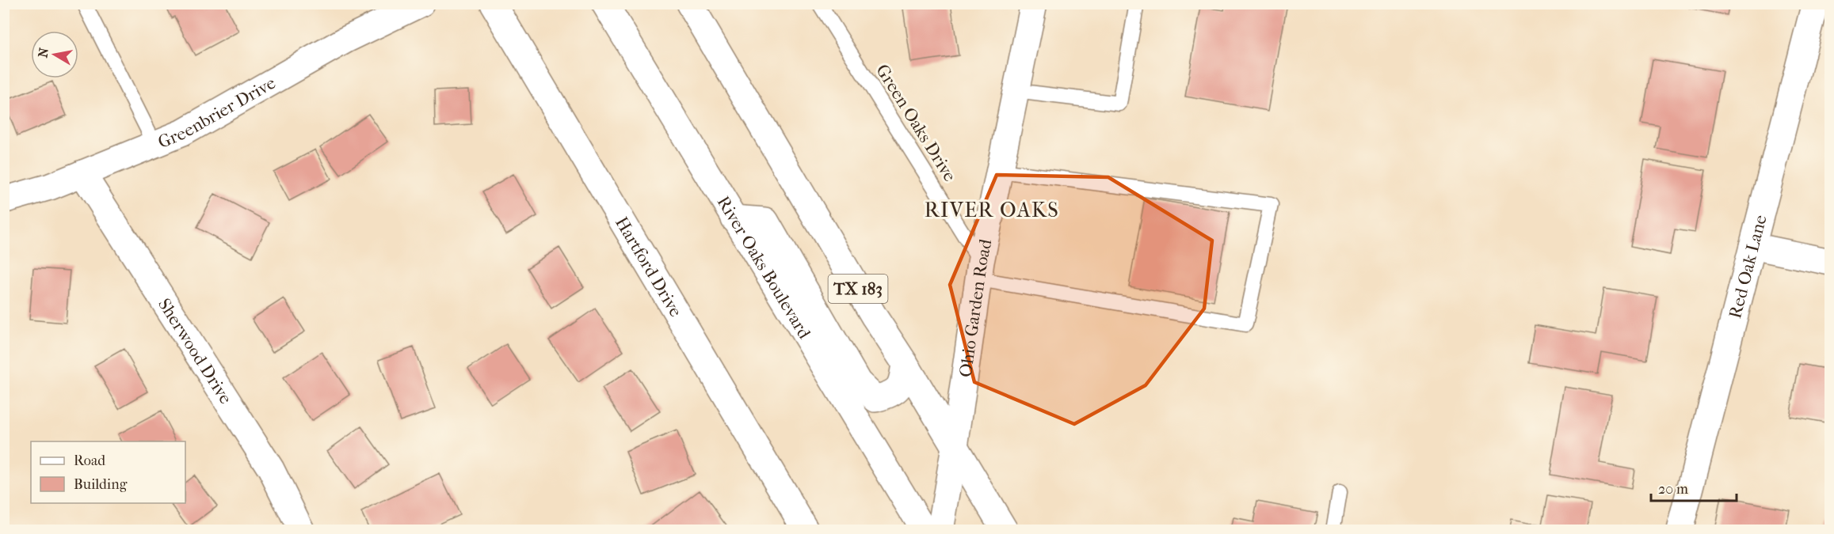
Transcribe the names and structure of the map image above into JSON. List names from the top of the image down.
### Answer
{
  "streets": {
    "street": [
      "Greenbrier Drive",
      "Hartford Drive",
      "River Oaks Boulevard",
      "Red Oak Lane",
      "TX 183",
      "Ohio Garden Road",
      "Sherwood Drive"
    ],
    "lane": ["Green Oaks Drive"]
  },
  "crossings": [
    ["Greenbrier Drive", "Sherwood Drive"],
    ["Green Oaks Drive", "Ohio Garden Road"],
    ["TX 183", "Ohio Garden Road"]
  ],
  "districts": ["RIVER OAKS"],
  "legend": ["Road", "Building"],
  "scale_bar": "20 m",
  "north": "left"
}
